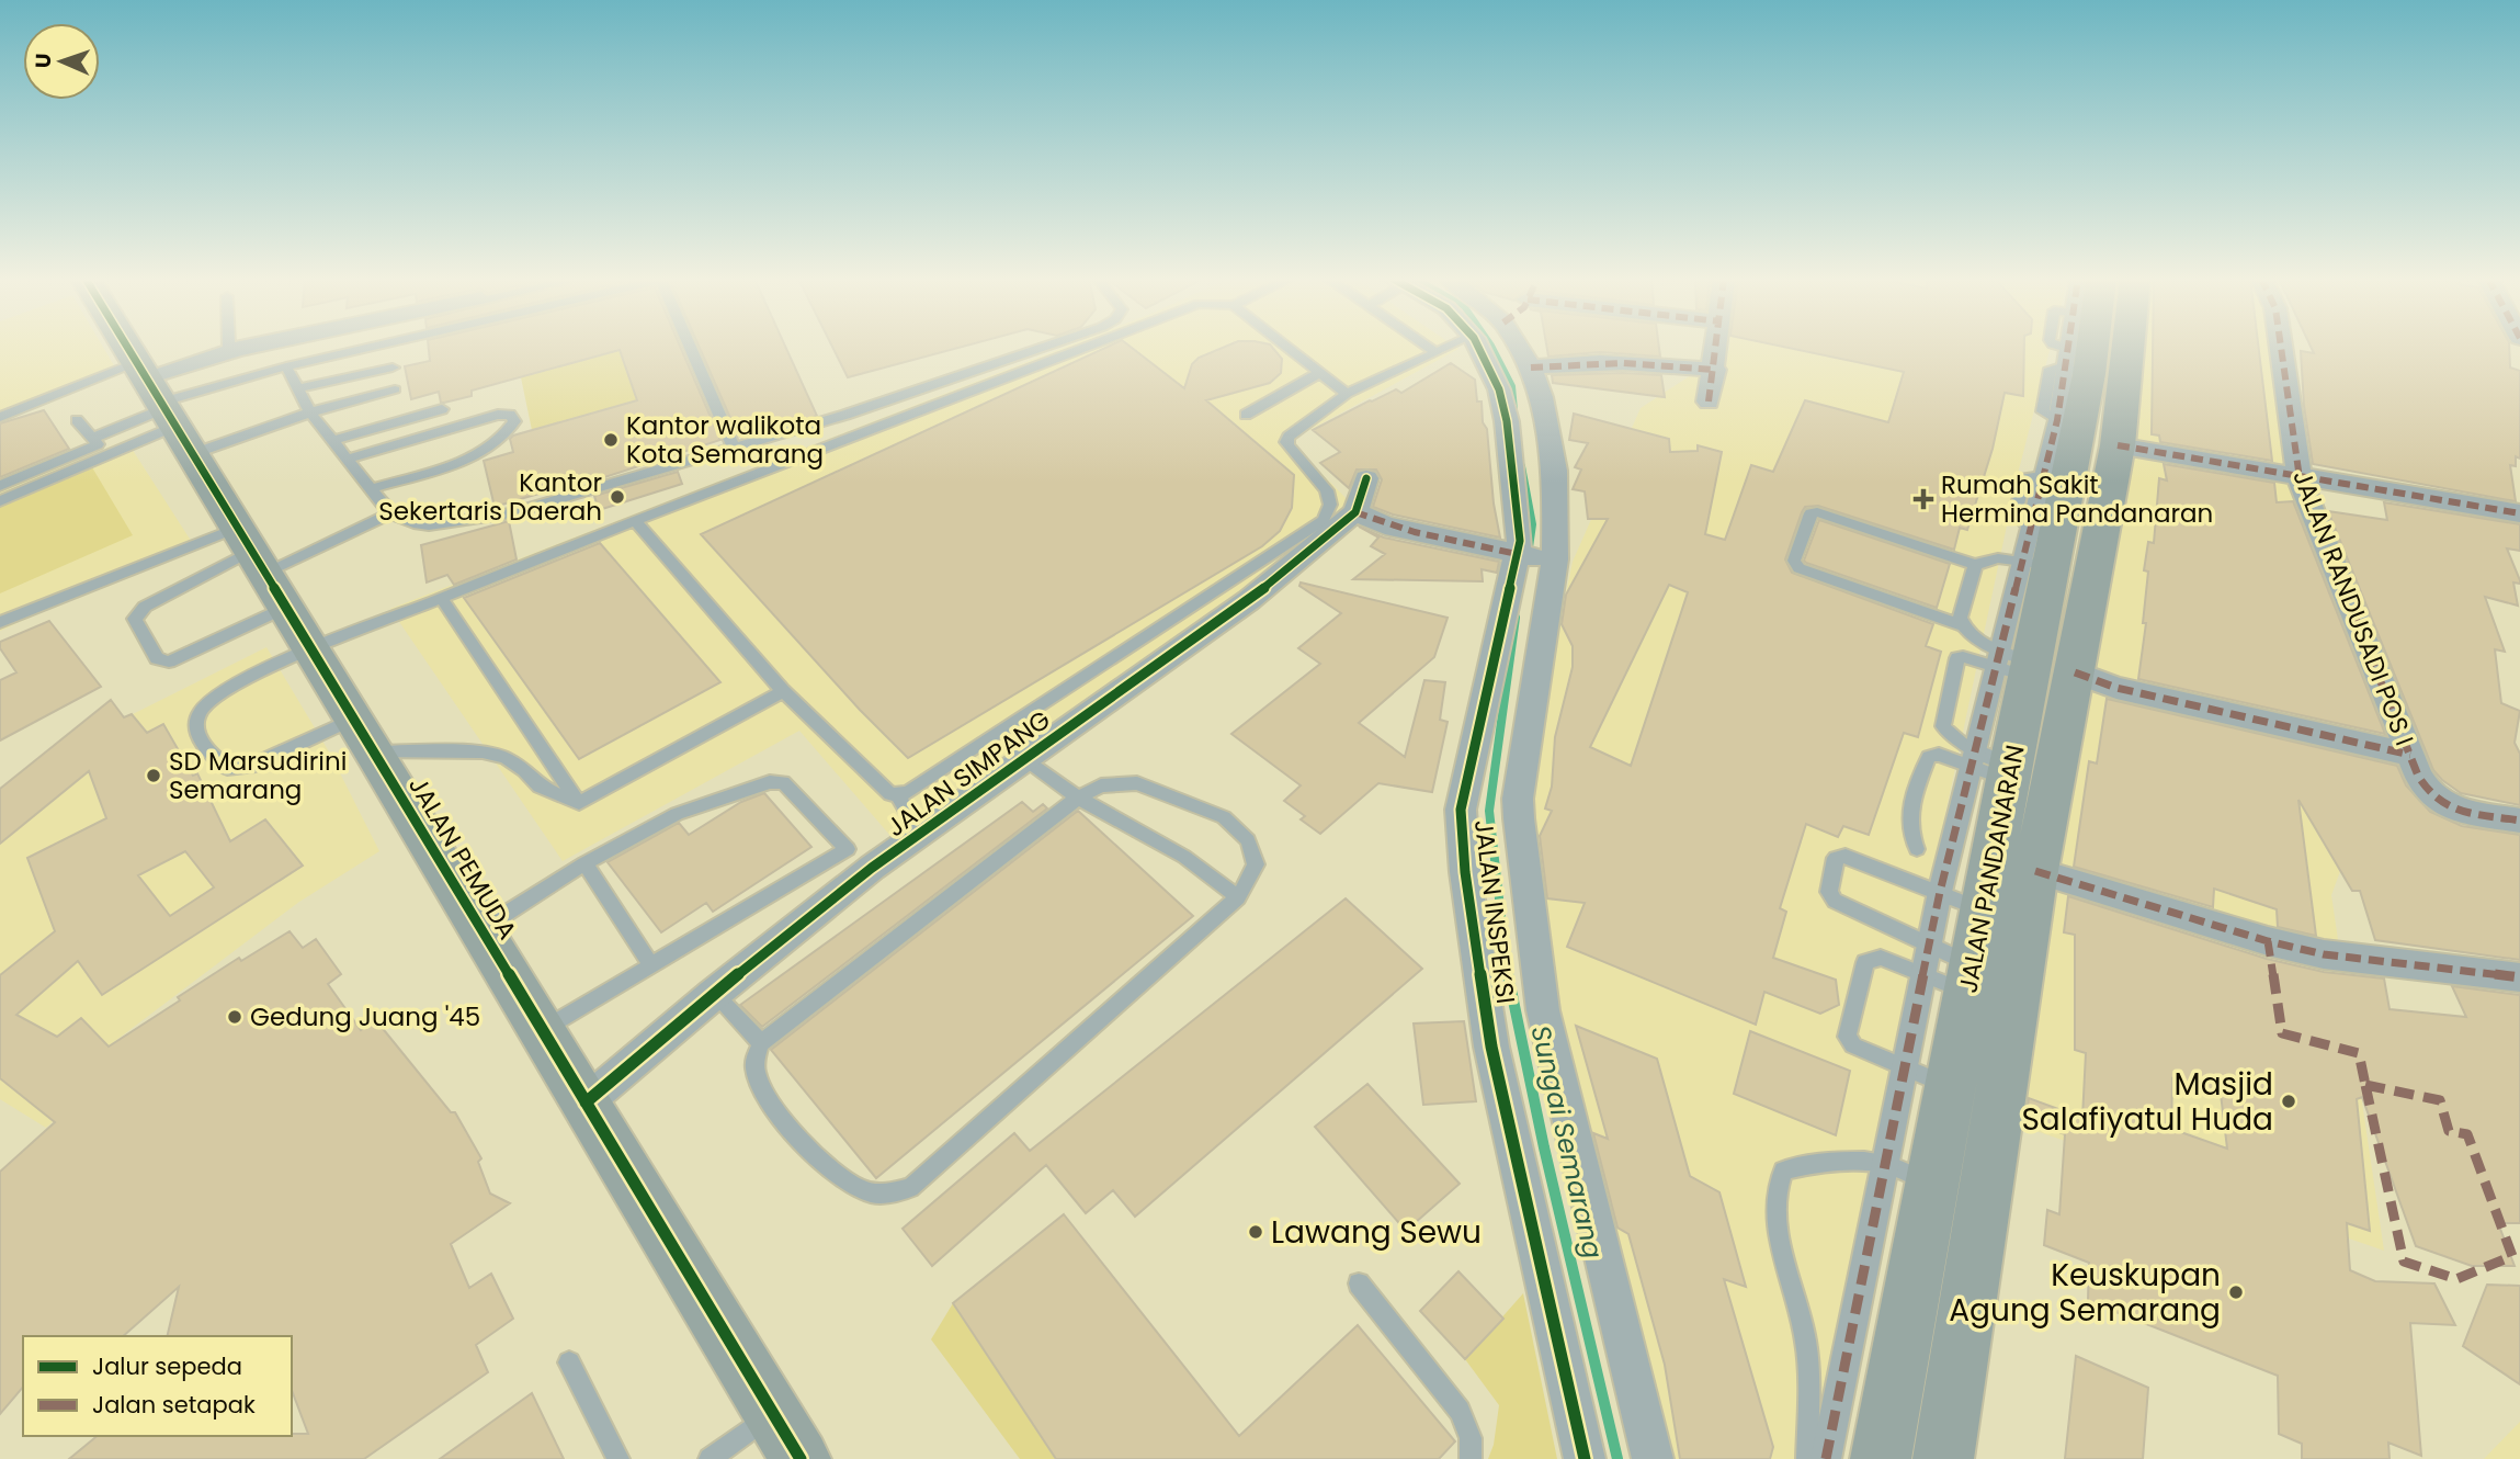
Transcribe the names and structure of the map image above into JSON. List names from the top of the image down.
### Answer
{
  "streets": {
    "main road": ["JALAN PEMUDA", "JALAN PANDANARAN"],
    "street": ["JALAN RANDUSADI POS I", "JALAN SIMPANG", "JALAN INSPEKSI"]
  },
  "crossings": [
    ["JALAN SIMPANG", "JALAN PEMUDA"]
  ],
  "water": ["Sungai Semarang"],
  "places": {
    "other": [
      "Kantor walikota Kota Semarang",
      "Kantor Sekertaris Daerah",
      "SD Marsudirini Semarang",
      "Gedung Juang '45",
      "Masjid Salafiyatul Huda",
      "Lawang Sewu",
      "Keuskupan Agung Semarang"
    ],
    "health": ["Rumah Sakit Hermina Pandanaran"]
  },
  "legend": ["Jalur sepeda", "Jalan setapak"],
  "north": "left"
}
